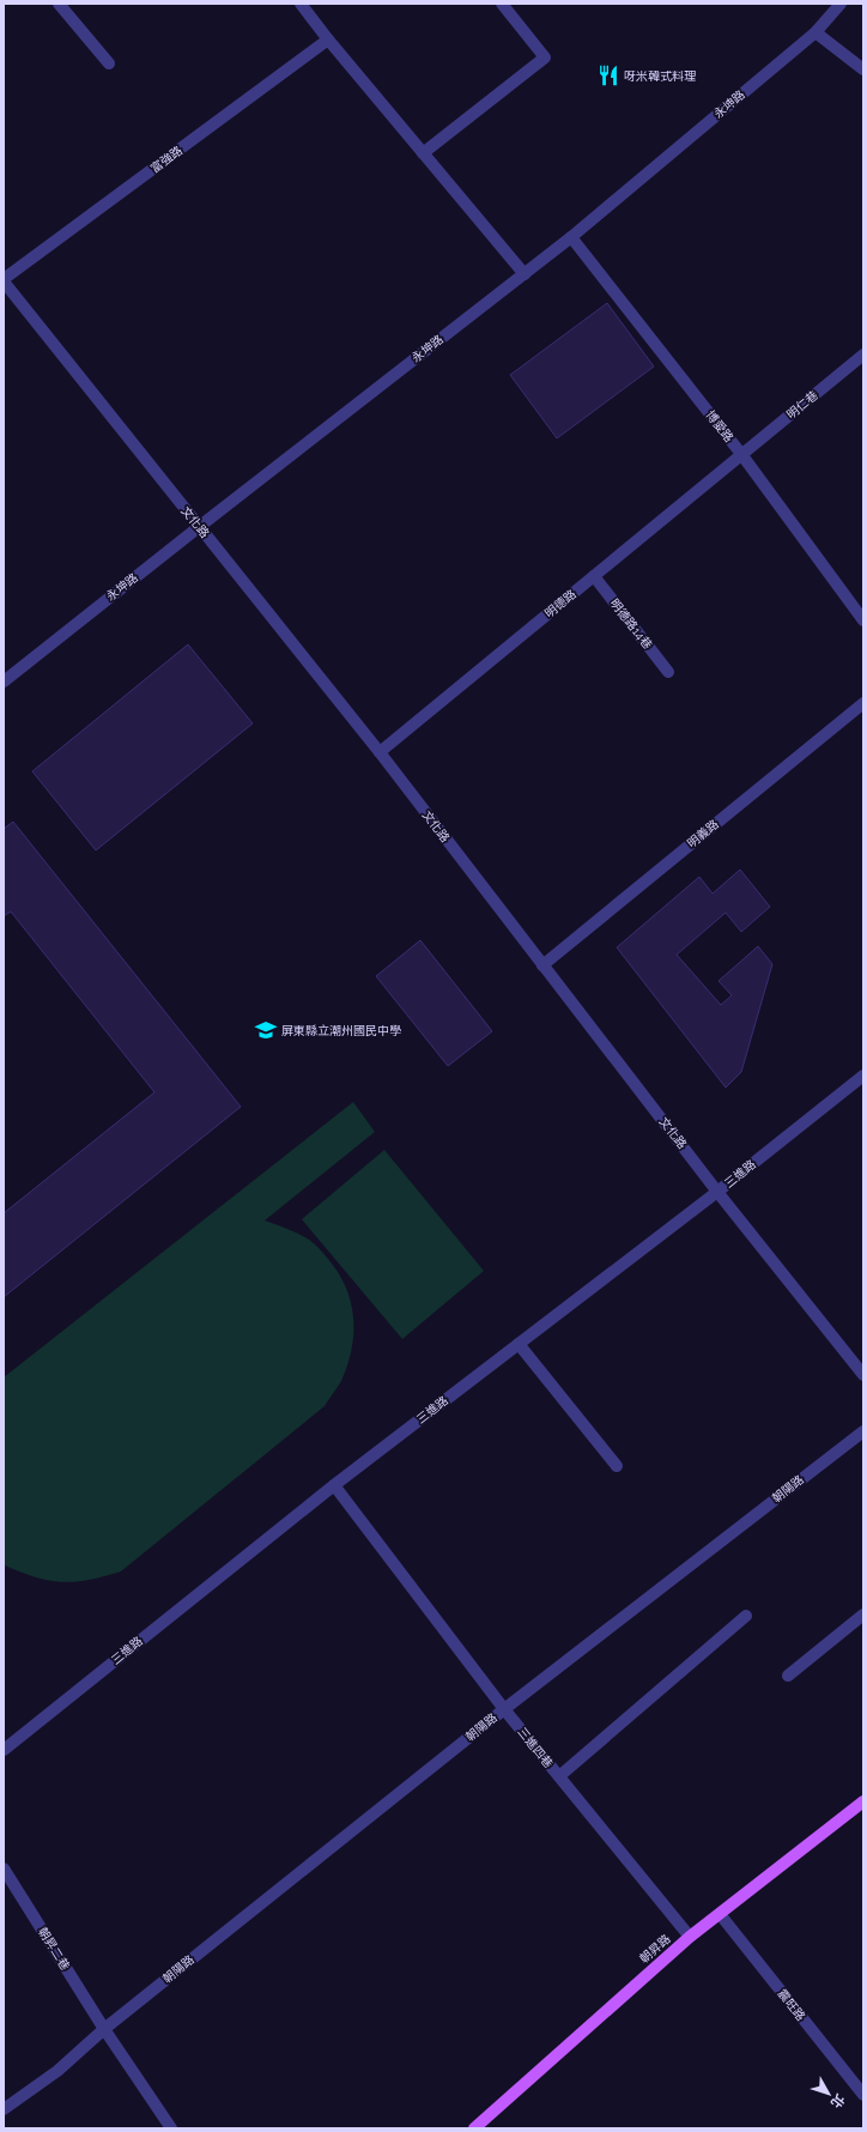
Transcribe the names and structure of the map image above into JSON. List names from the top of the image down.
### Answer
{
  "streets": {
    "main road": ["朝昇路"],
    "street": [
      "永坤路",
      "富強路",
      "明仁巷",
      "博愛路",
      "文化路",
      "明德路",
      "明德路14巷",
      "明義路",
      "三進路",
      "朝陽路",
      "三進四巷",
      "朝昇二巷",
      "震旺路"
    ]
  },
  "crossings": [
    ["永坤路", "博愛路"],
    ["永坤路", "文化路"],
    ["富強路", "文化路"],
    ["明仁巷", "博愛路"],
    ["明仁巷", "明德路"],
    ["博愛路", "明德路"],
    ["文化路", "明德路"],
    ["文化路", "明義路"],
    ["文化路", "三進路"],
    ["明德路", "明德路14巷"],
    ["三進路", "三進四巷"],
    ["朝陽路", "三進四巷"],
    ["朝陽路", "朝昇二巷"],
    ["三進四巷", "朝昇路"],
    ["朝昇路", "震旺路"]
  ],
  "places": {
    "restaurant": ["呀米韓式料理"],
    "school or university": ["屏東縣立潮州國民中學"]
  },
  "north": "bottom right"
}
